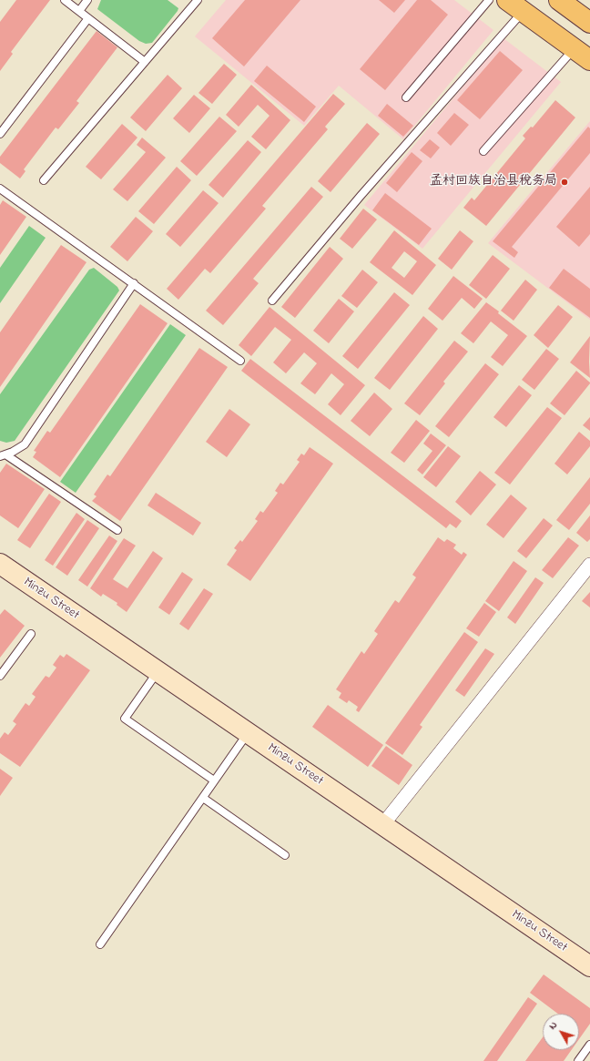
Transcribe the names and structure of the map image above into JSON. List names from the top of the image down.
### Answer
{
  "streets": {
    "main road": ["Minzu Street"]
  },
  "places": ["孟村回族自治县税务局"],
  "north": "top left"
}
